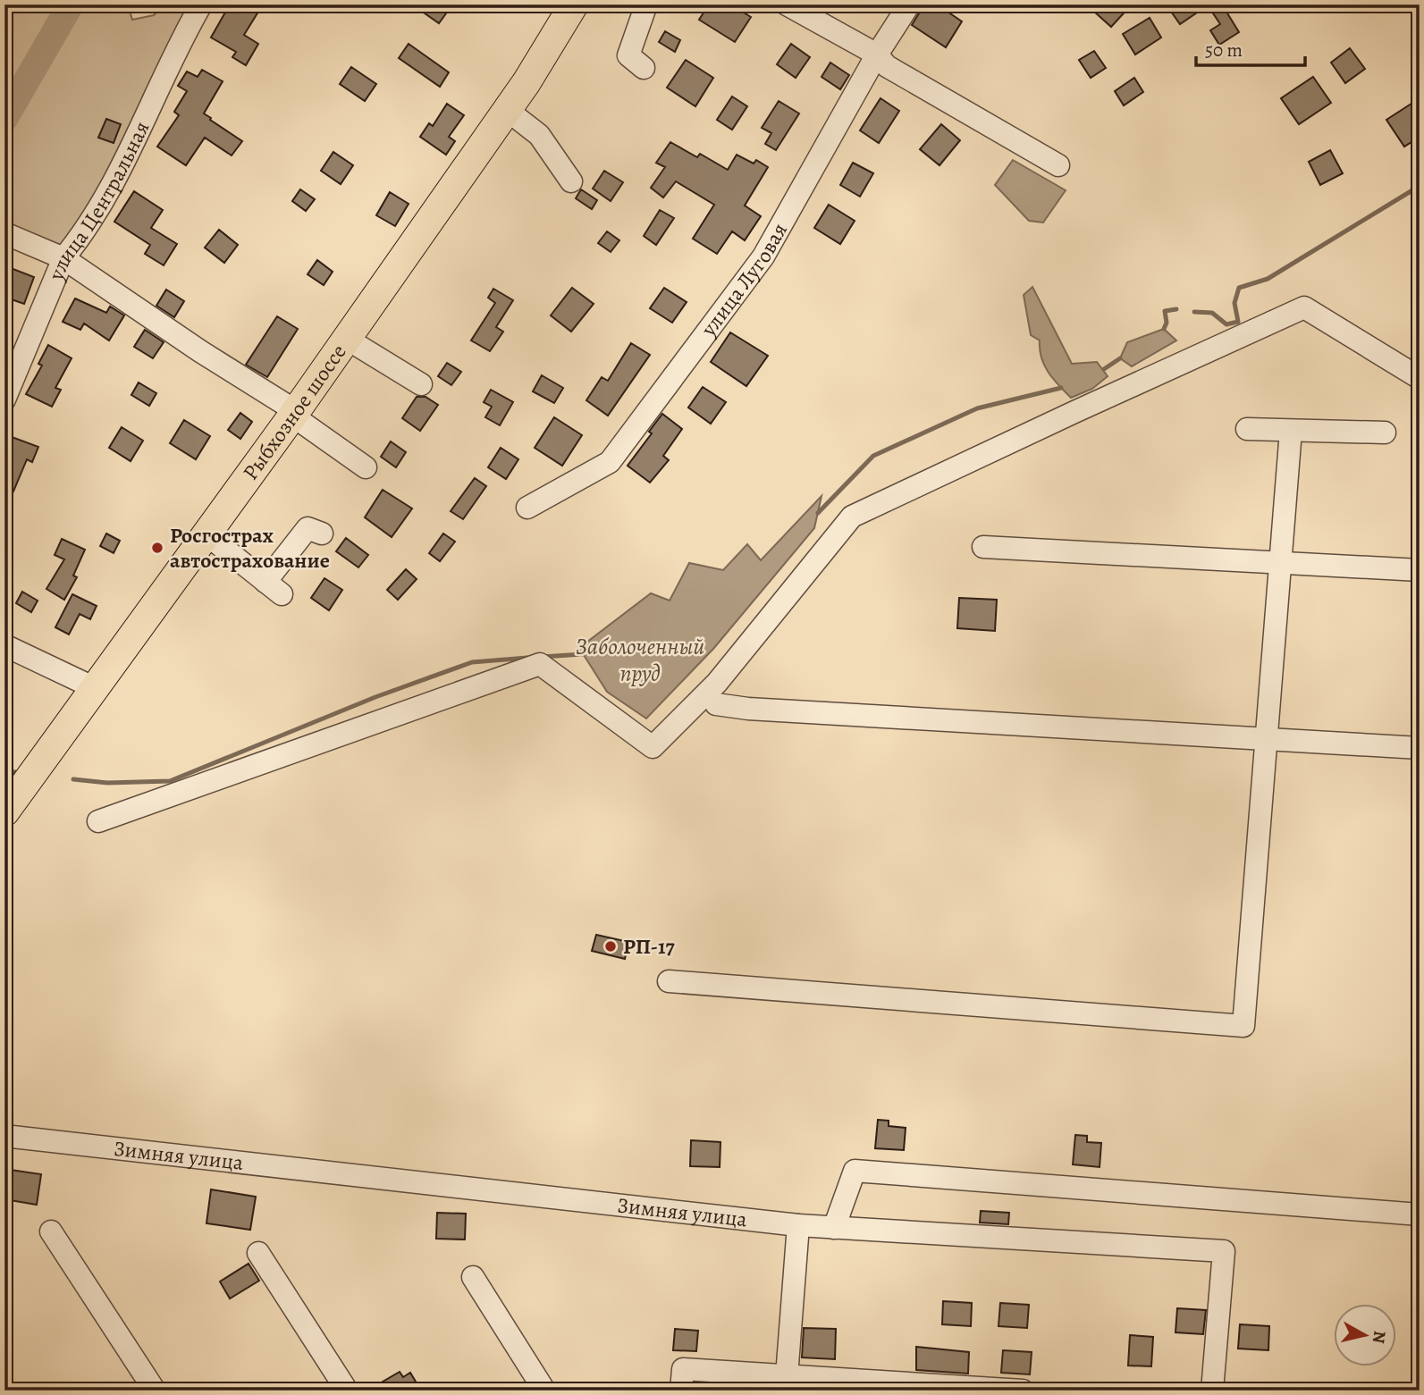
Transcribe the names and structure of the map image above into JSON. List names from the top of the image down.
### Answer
{
  "streets": {
    "main road": ["Рыбхозное шоссе"],
    "street": ["улица Центральная", "улица Луговая", "Зимняя улица"]
  },
  "water": ["Заболоченный пруд"],
  "places": ["Росгострах автострахование", "РП-17"],
  "scale_bar": "50 m",
  "north": "right"
}
